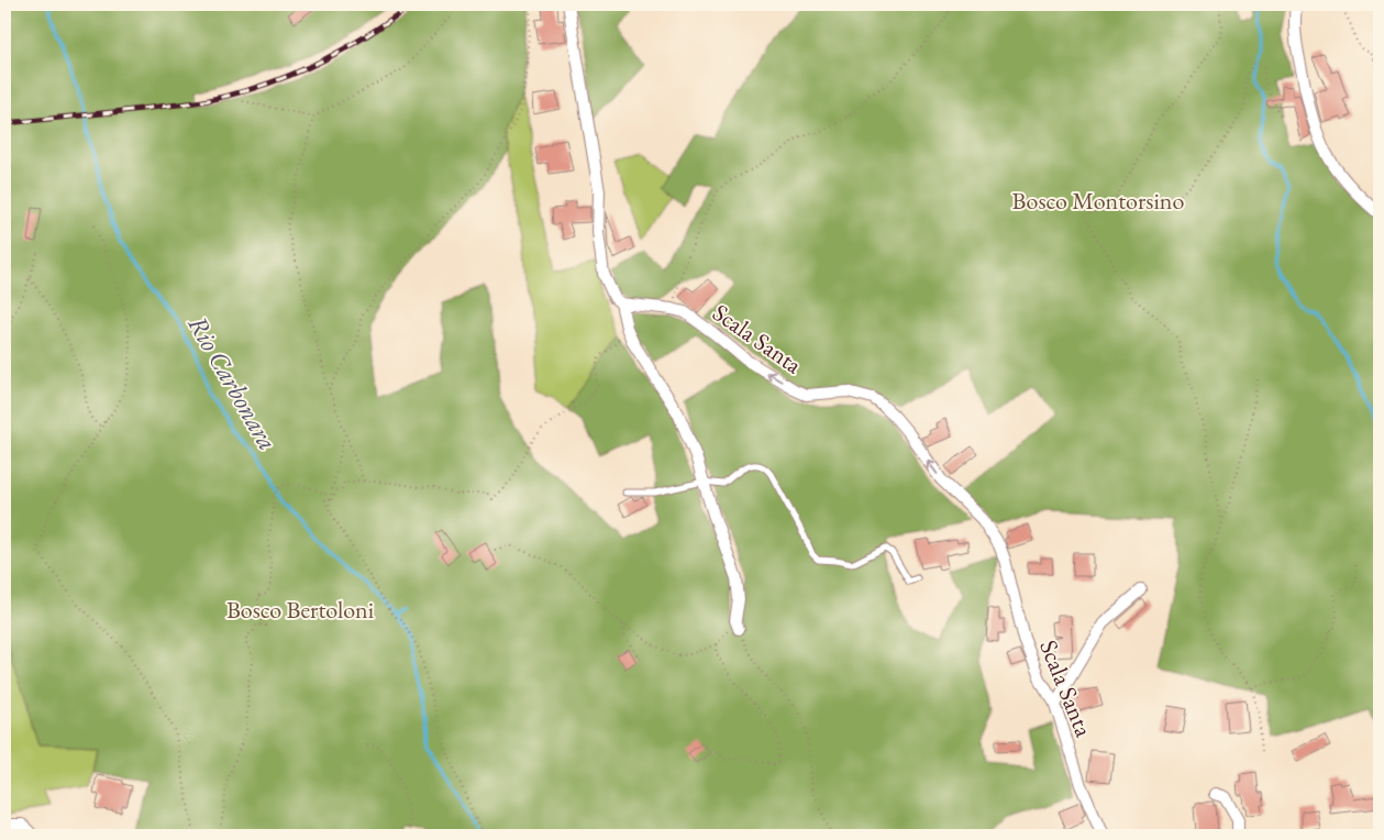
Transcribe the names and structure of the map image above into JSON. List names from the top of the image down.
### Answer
{
  "streets": {
    "street": ["Scala Santa"]
  },
  "one_way": ["Scala Santa"],
  "water": ["Rio Carbonara"],
  "parks": ["Bosco Montorsino", "Bosco Bertoloni"]
}
